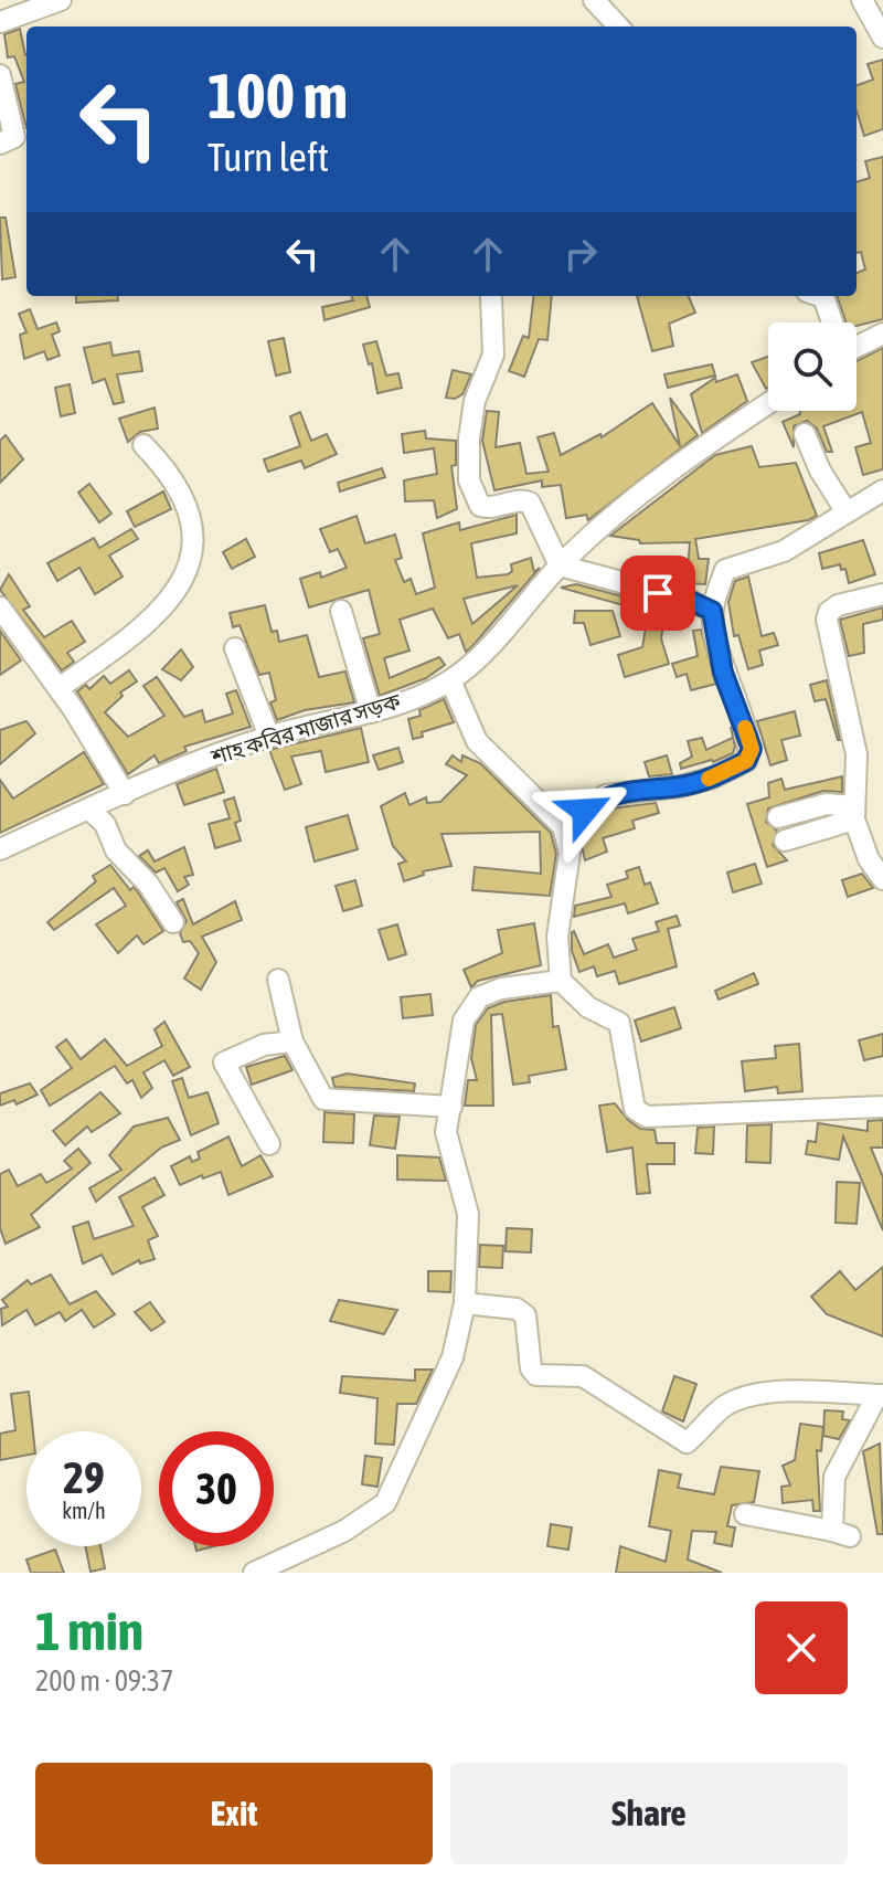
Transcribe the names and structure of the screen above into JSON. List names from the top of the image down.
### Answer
{
  "streets": {
    "street": ["শাহ কবির মাজার সড়ক"]
  },
  "page": {
    "turn": ["100 m", "Turn left"],
    "speed": "29 km/h",
    "limit": "30",
    "heading": ["1 min", "200 m · 09:37"],
    "buttons": ["Exit", "Share"]
  }
}
